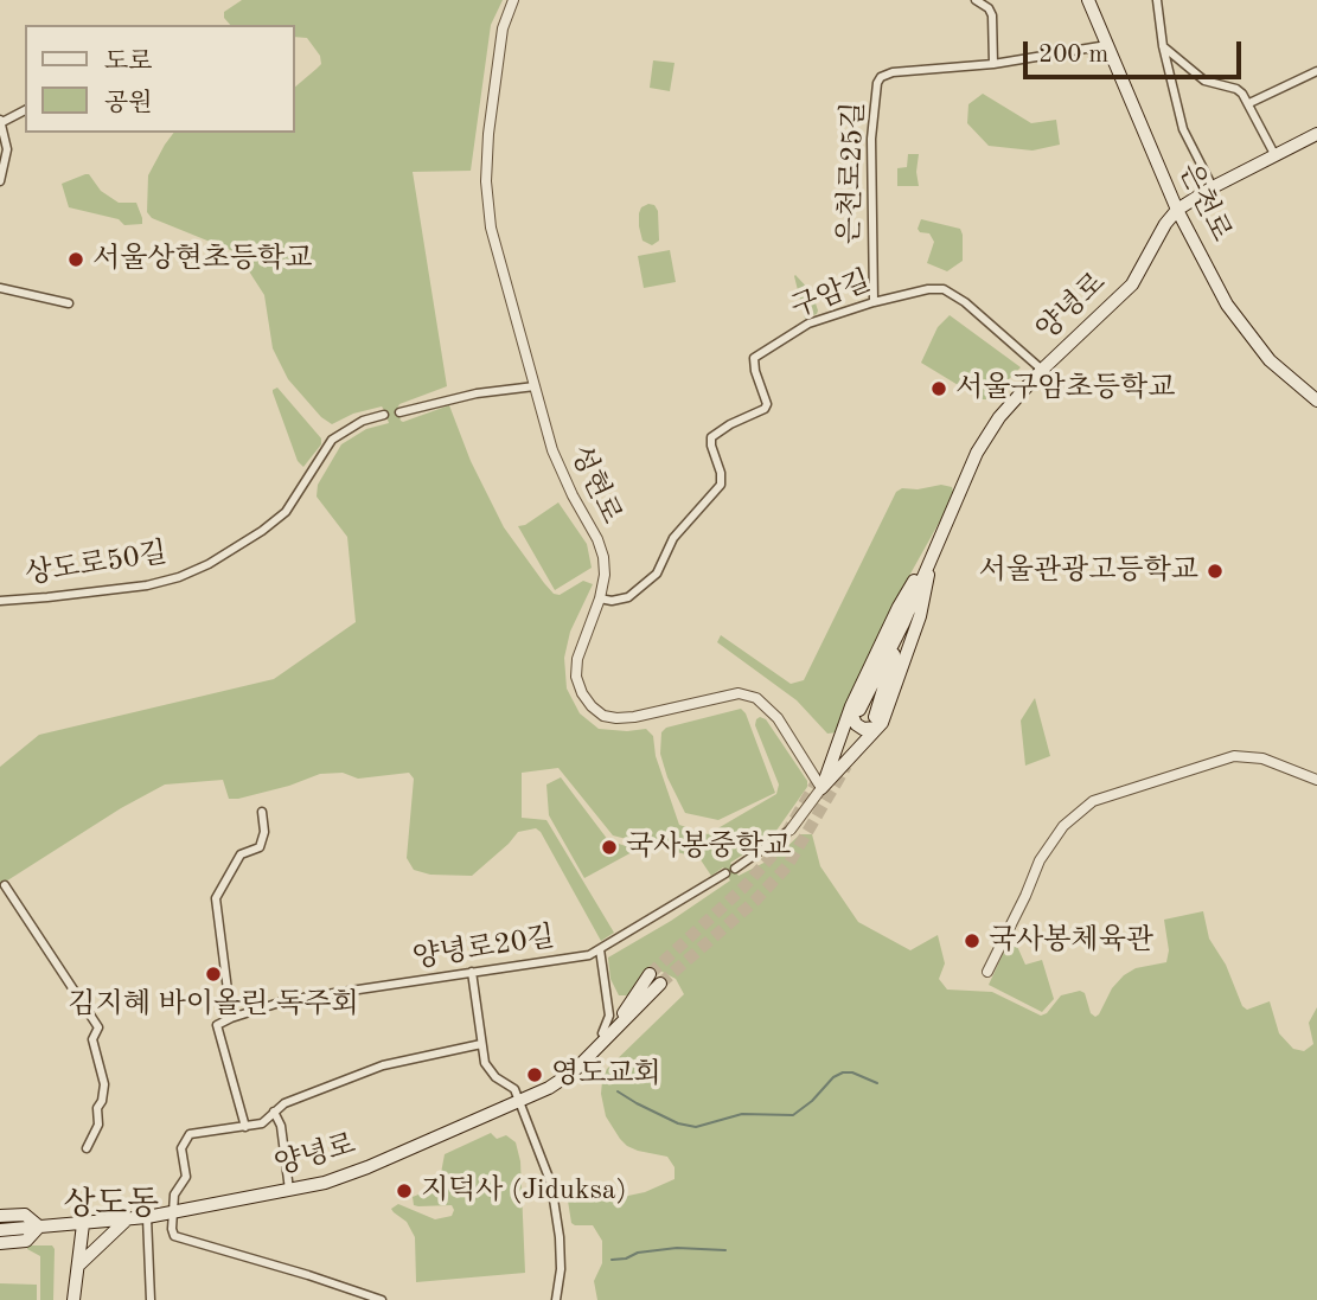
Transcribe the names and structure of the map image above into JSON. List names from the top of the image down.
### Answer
{
  "streets": {
    "main road": ["은천로", "양녕로"],
    "street": [
      "은천로25길",
      "구암길",
      "성현로",
      "상도로50길",
      "양녕로20길"
    ]
  },
  "crossings": [
    ["은천로25길", "은천로"],
    ["은천로25길", "구암길"],
    ["은천로", "양녕로"],
    ["구암길", "양녕로"],
    ["구암길", "성현로"]
  ],
  "districts": ["상도동"],
  "places": [
    "서울상현초등학교",
    "서울구암초등학교",
    "서울관광고등학교",
    "국사봉중학교",
    "국사봉체육관",
    "김지혜 바이올린 독주회",
    "영도교회",
    "지덕사 (Jiduksa)"
  ],
  "legend": ["도로", "공원"],
  "scale_bar": "200 m"
}
